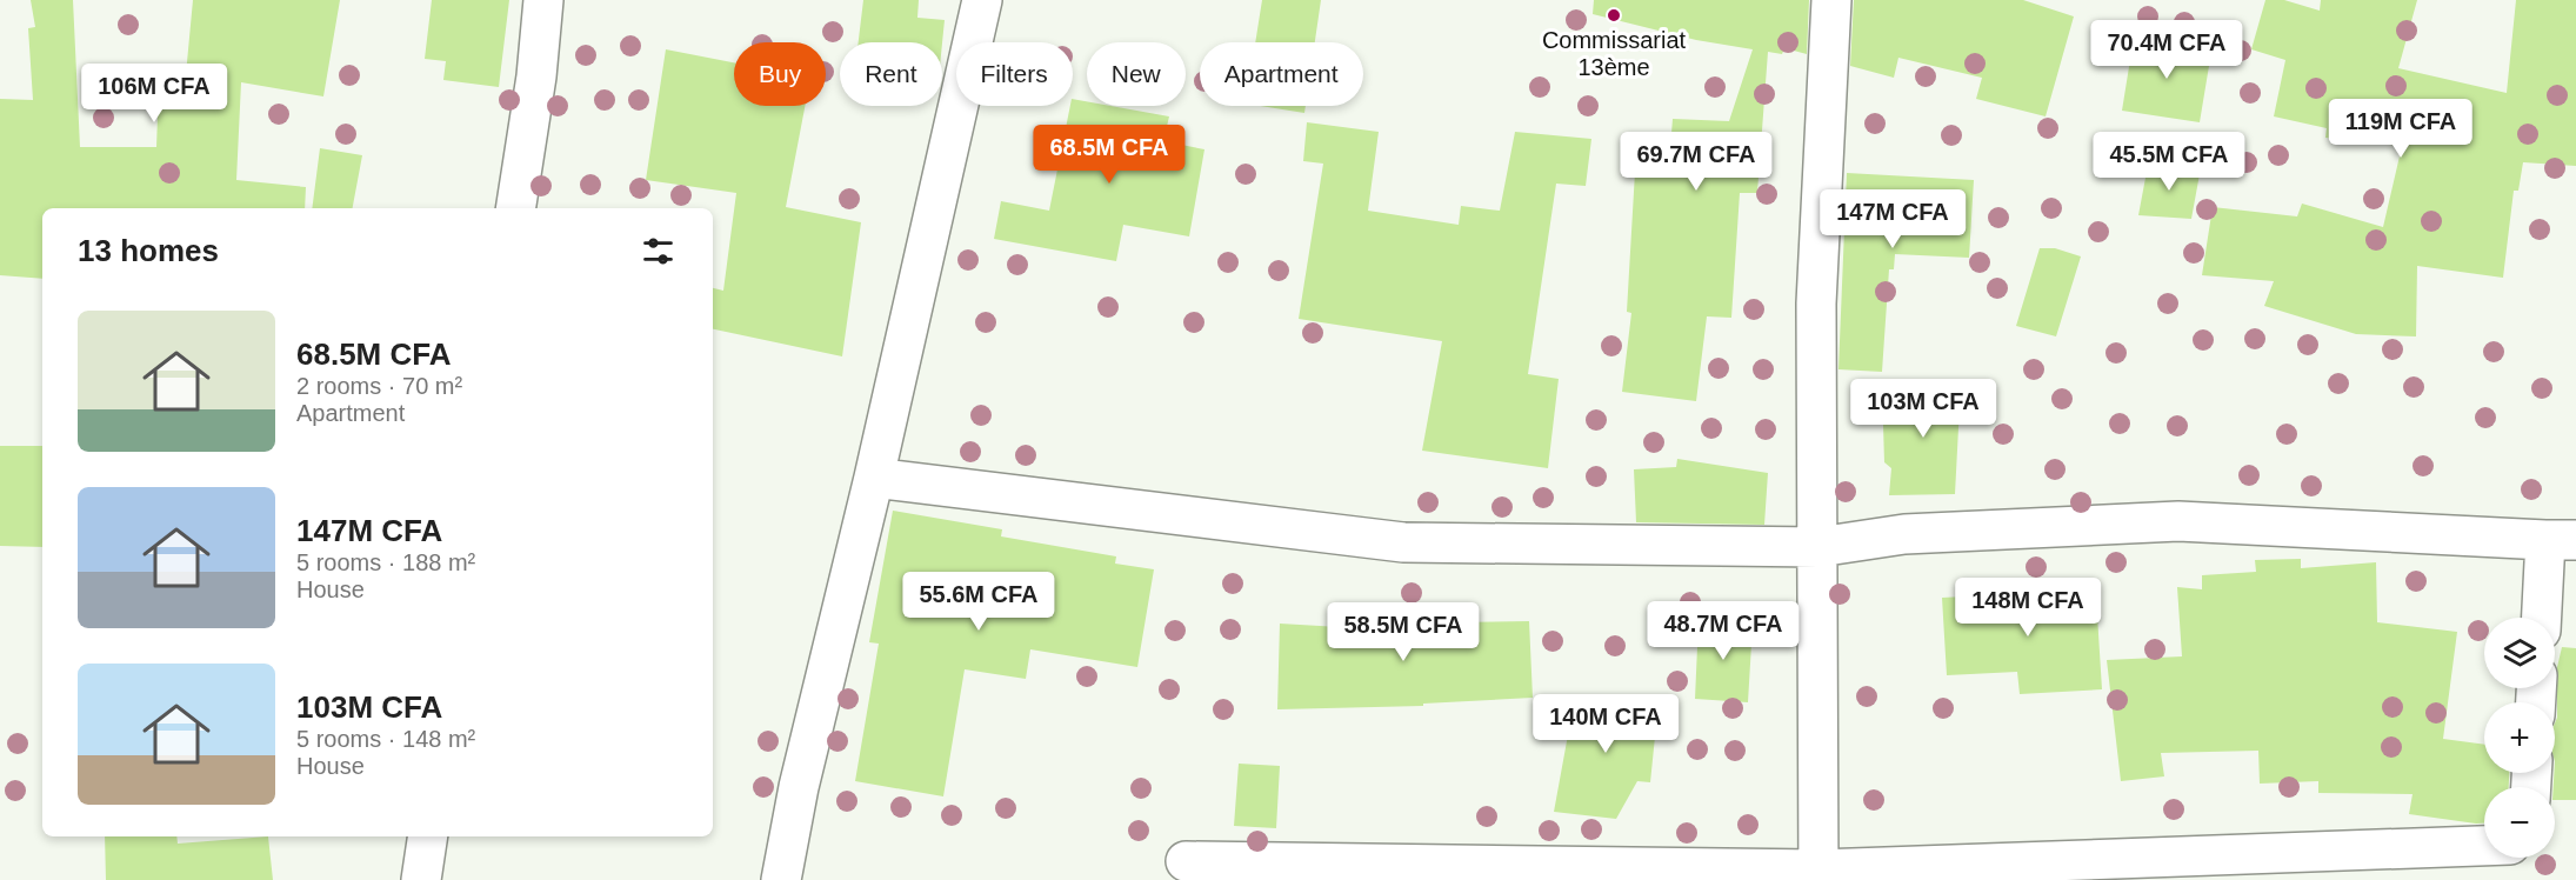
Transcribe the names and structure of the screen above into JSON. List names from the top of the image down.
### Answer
{
  "places": ["Commissariat 13ème"],
  "page": {
    "price": [
      "70.4M CFA",
      "106M CFA",
      "119M CFA",
      "68.5M CFA",
      "69.7M CFA",
      "45.5M CFA",
      "147M CFA",
      "103M CFA",
      "55.6M CFA",
      "148M CFA",
      "48.7M CFA",
      "58.5M CFA",
      "140M CFA"
    ],
    "chip": [
      "Buy",
      "Rent",
      "Filters",
      "New",
      "Apartment"
    ],
    "heading": "13 homes",
    "list": [
      {
        "name": "68.5M CFA",
        "note": "2 rooms · 70 m² · Apartment"
      },
      {
        "name": "147M CFA",
        "note": "5 rooms · 188 m² · House"
      },
      {
        "name": "103M CFA",
        "note": "5 rooms · 148 m² · House"
      }
    ],
    "map_buttons": ["+", "−"]
  }
}
